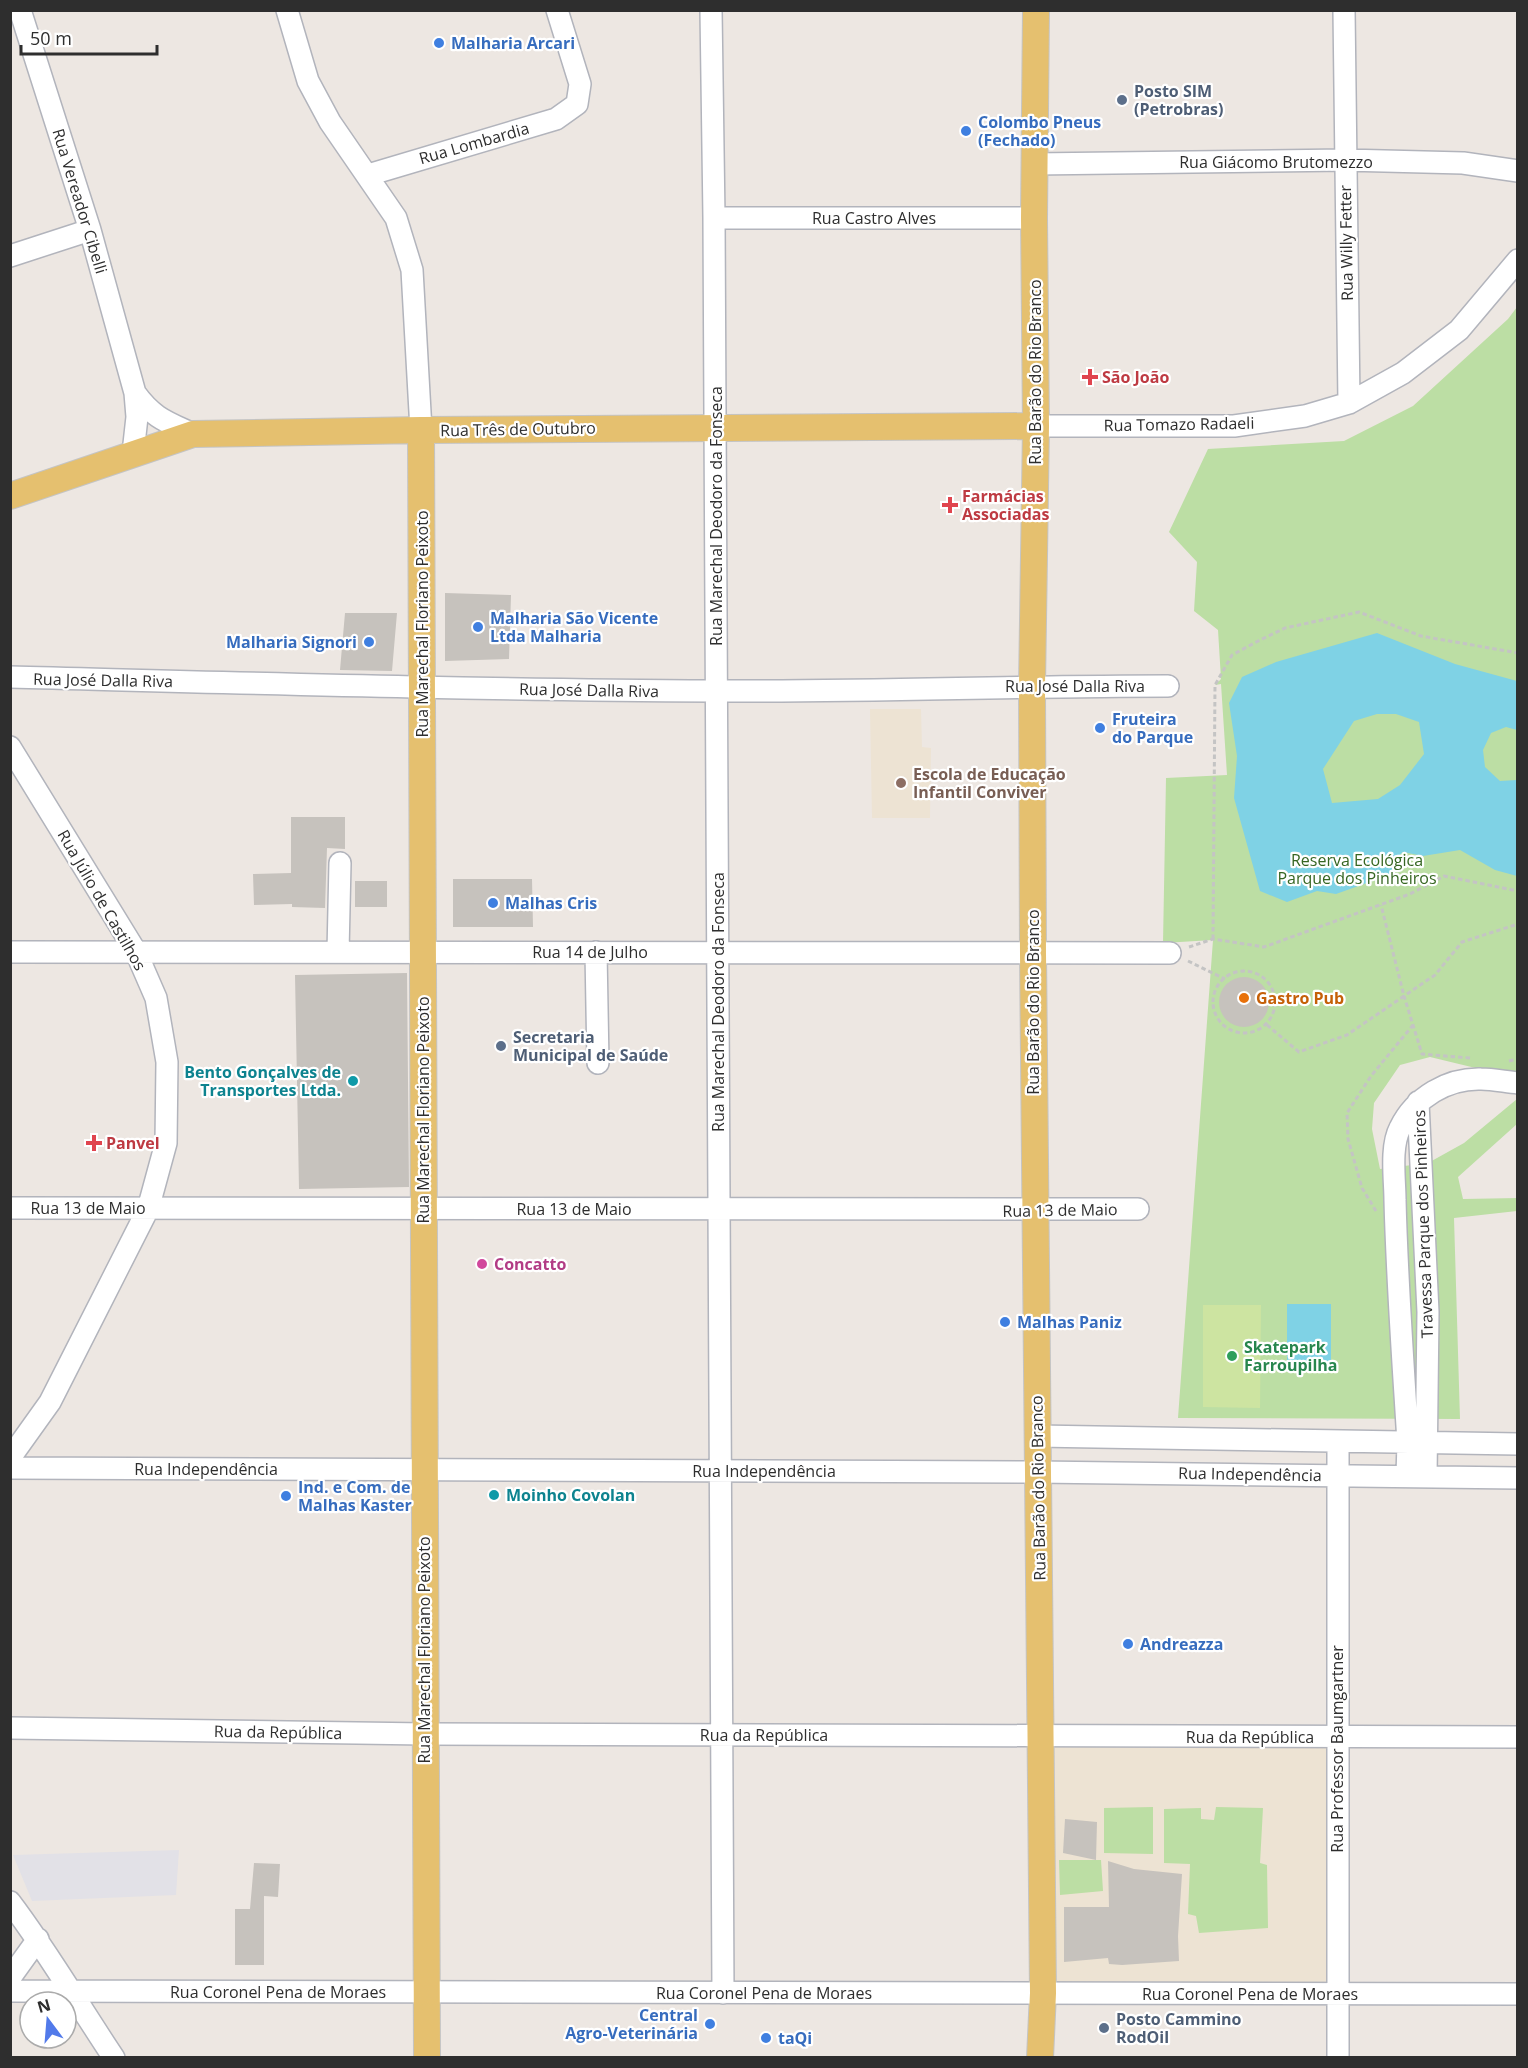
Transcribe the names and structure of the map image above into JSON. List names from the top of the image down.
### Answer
{
  "streets": {
    "main road": ["Rua Barão do Rio Branco", "Rua Três de Outubro", "Rua Marechal Floriano Peixoto"],
    "street": [
      "Rua Lombardia",
      "Rua Giácomo Brutomezzo",
      "Rua Vereador Cibelli",
      "Rua Castro Alves",
      "Rua Willy Fetter",
      "Rua Tomazo Radaeli",
      "Rua Marechal Deodoro da Fonseca",
      "Rua José Dalla Riva",
      "Rua Júlio de Castilhos",
      "Rua 14 de Julho",
      "Rua 13 de Maio",
      "Travessa Parque dos Pinheiros",
      "Rua Independência",
      "Rua da República",
      "Rua Professor Baumgartner",
      "Rua Coronel Pena de Moraes"
    ]
  },
  "crossings": [
    ["Rua Lombardia", "Rua Marechal Floriano Peixoto"],
    ["Rua Giácomo Brutomezzo", "Rua Willy Fetter"],
    ["Rua Giácomo Brutomezzo", "Rua Barão do Rio Branco"],
    ["Rua Vereador Cibelli", "Rua Três de Outubro"],
    ["Rua Castro Alves", "Rua Barão do Rio Branco"],
    ["Rua Castro Alves", "Rua Marechal Deodoro da Fonseca"],
    ["Rua Willy Fetter", "Rua Tomazo Radaeli"],
    ["Rua Barão do Rio Branco", "Rua Tomazo Radaeli"],
    ["Rua Barão do Rio Branco", "Rua Três de Outubro"],
    ["Rua Barão do Rio Branco", "Rua José Dalla Riva"],
    ["Rua Barão do Rio Branco", "Rua 14 de Julho"],
    ["Rua Barão do Rio Branco", "Rua 13 de Maio"],
    ["Rua Barão do Rio Branco", "Rua Independência"],
    ["Rua Barão do Rio Branco", "Rua da República"],
    ["Rua Barão do Rio Branco", "Rua Coronel Pena de Moraes"],
    ["Rua Tomazo Radaeli", "Rua Três de Outubro"],
    ["Rua Três de Outubro", "Rua Marechal Deodoro da Fonseca"],
    ["Rua Três de Outubro", "Rua Marechal Floriano Peixoto"],
    ["Rua Marechal Deodoro da Fonseca", "Rua José Dalla Riva"],
    ["Rua Marechal Deodoro da Fonseca", "Rua 14 de Julho"],
    ["Rua Marechal Deodoro da Fonseca", "Rua 13 de Maio"],
    ["Rua Marechal Deodoro da Fonseca", "Rua Independência"],
    ["Rua Marechal Deodoro da Fonseca", "Rua da República"],
    ["Rua Marechal Deodoro da Fonseca", "Rua Coronel Pena de Moraes"],
    ["Rua Marechal Floriano Peixoto", "Rua José Dalla Riva"],
    ["Rua Marechal Floriano Peixoto", "Rua 14 de Julho"],
    ["Rua Marechal Floriano Peixoto", "Rua 13 de Maio"],
    ["Rua Marechal Floriano Peixoto", "Rua Independência"],
    ["Rua Marechal Floriano Peixoto", "Rua da República"],
    ["Rua Marechal Floriano Peixoto", "Rua Coronel Pena de Moraes"],
    ["Rua Júlio de Castilhos", "Rua 14 de Julho"],
    ["Rua Júlio de Castilhos", "Rua 13 de Maio"],
    ["Travessa Parque dos Pinheiros", "Rua Independência"],
    ["Rua Independência", "Rua Professor Baumgartner"],
    ["Rua da República", "Rua Professor Baumgartner"],
    ["Rua Professor Baumgartner", "Rua Coronel Pena de Moraes"]
  ],
  "parks": ["Reserva Ecológica Parque dos Pinheiros"],
  "places": {
    "other": [
      "Malharia Arcari",
      "Posto SIM (Petrobras)",
      "Colombo Pneus (Fechado)",
      "Malharia São Vicente Ltda Malharia",
      "Malharia Signori",
      "Fruteira do Parque",
      "Escola de Educação Infantil Conviver",
      "Malhas Cris",
      "Gastro Pub",
      "Secretaria Municipal de Saúde",
      "Bento Gonçalves de Transportes Ltda.",
      "Concatto",
      "Malhas Paniz",
      "Skatepark Farroupilha",
      "Moinho Covolan",
      "Ind. e Com. de Malhas Kaster",
      "Andreazza",
      "Central Agro-Veterinária",
      "Posto Cammino RodOil",
      "taQi"
    ],
    "health": ["São João", "Farmácias Associadas", "Panvel"]
  },
  "scale_bar": "50 m",
  "north": "top"
}
